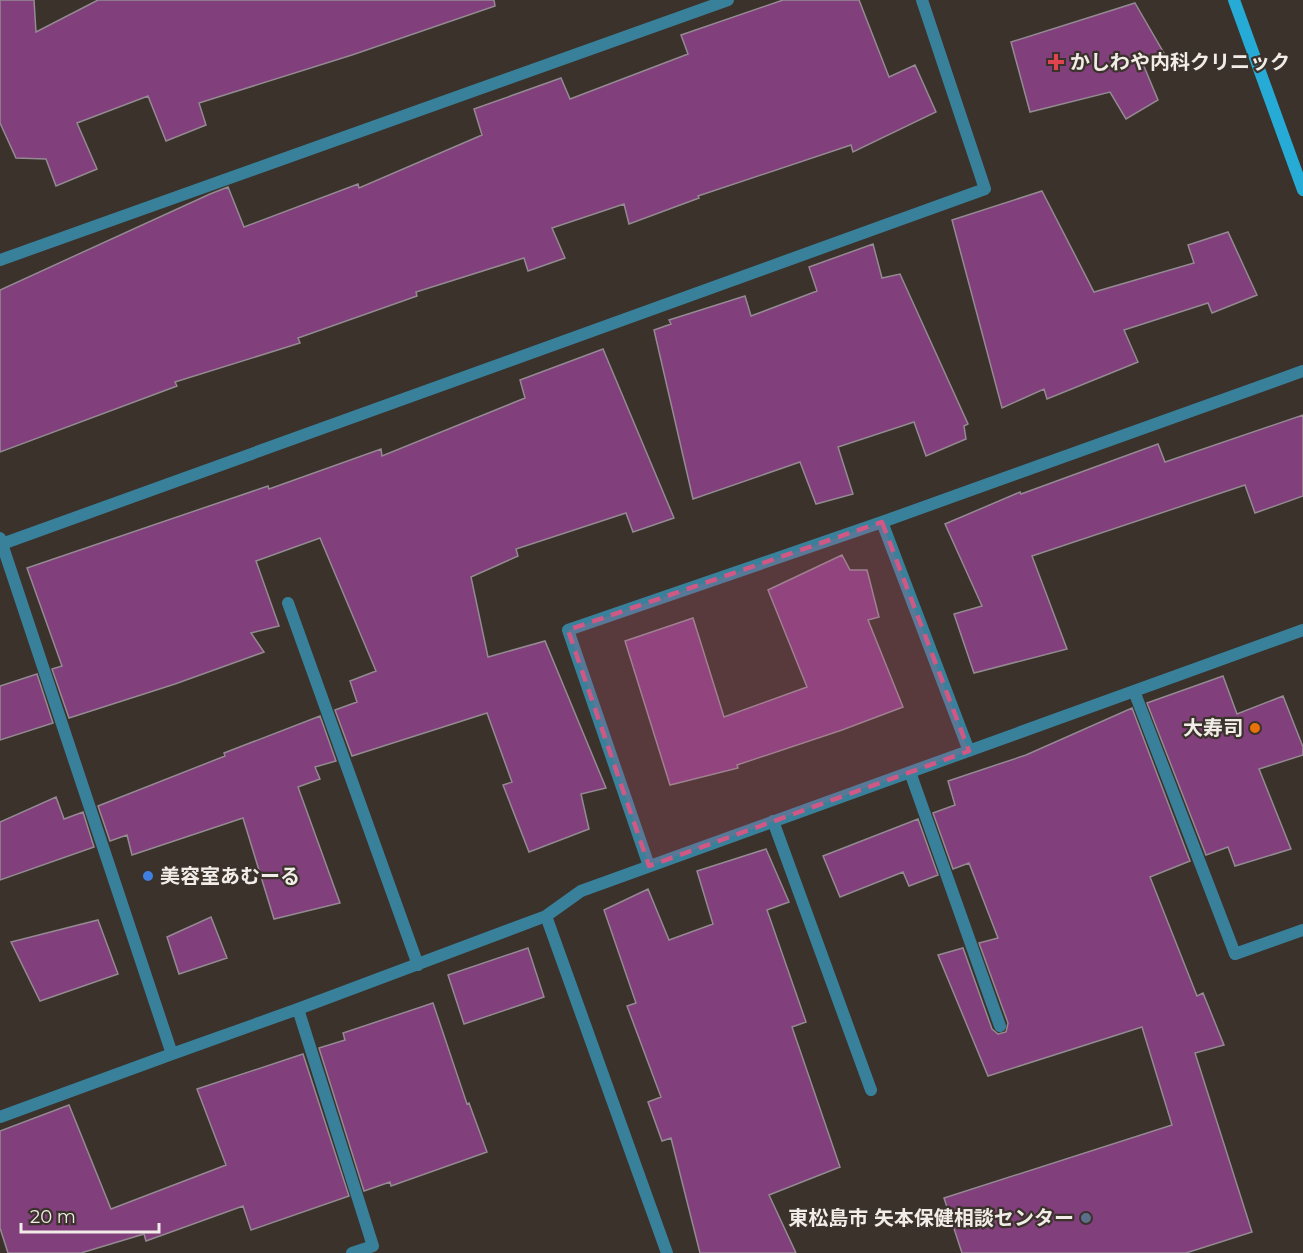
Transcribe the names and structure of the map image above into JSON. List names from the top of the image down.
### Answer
{
  "places": {
    "health": ["かしわや内科クリニック"],
    "other": ["大寿司", "美容室あむーる", "東松島市 矢本保健相談センター"]
  },
  "scale_bar": "20 m"
}
